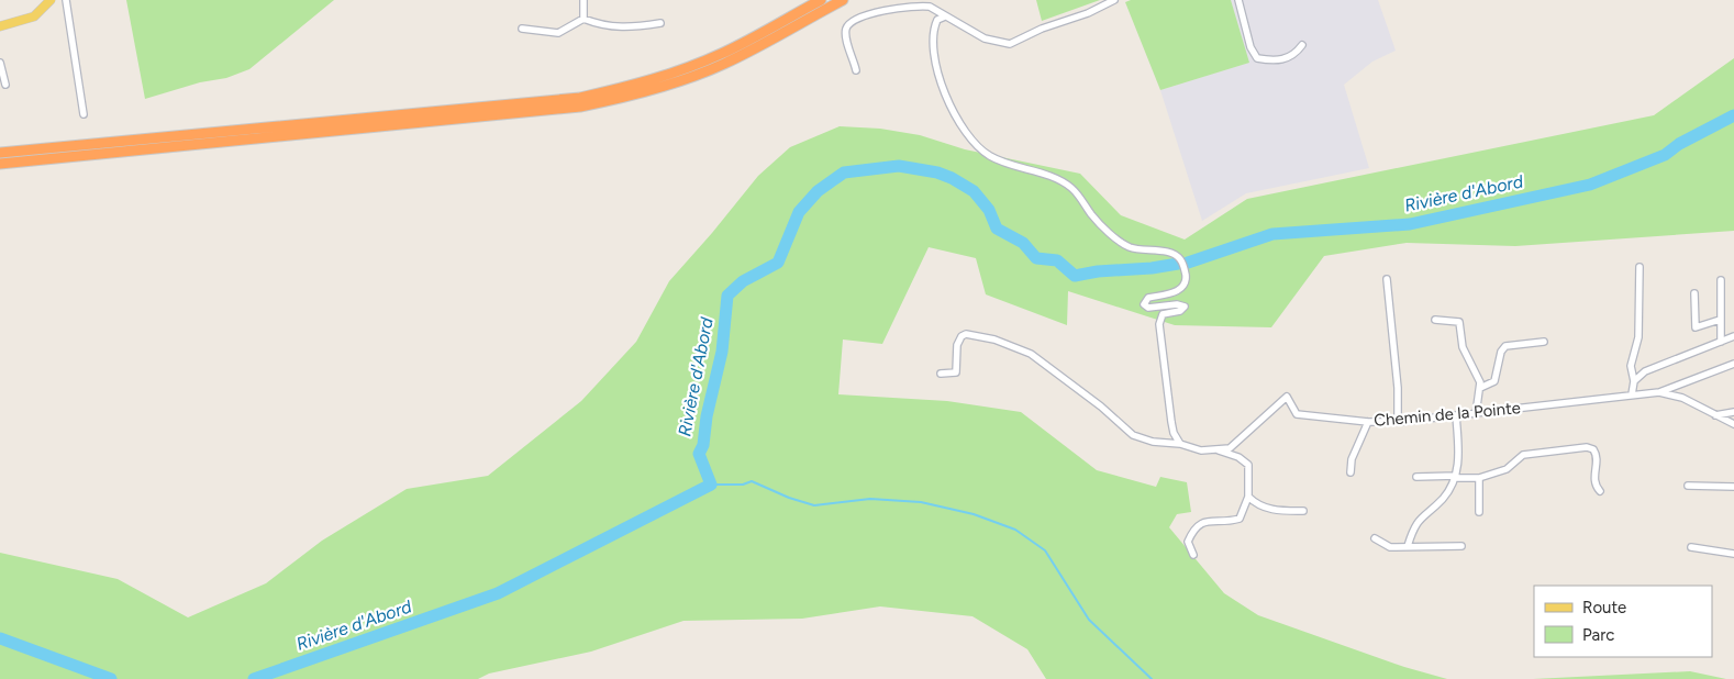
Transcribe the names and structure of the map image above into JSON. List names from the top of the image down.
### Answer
{
  "streets": {
    "street": ["Chemin de la Pointe"]
  },
  "water": ["Rivière d'Abord"],
  "legend": ["Route", "Parc"]
}
